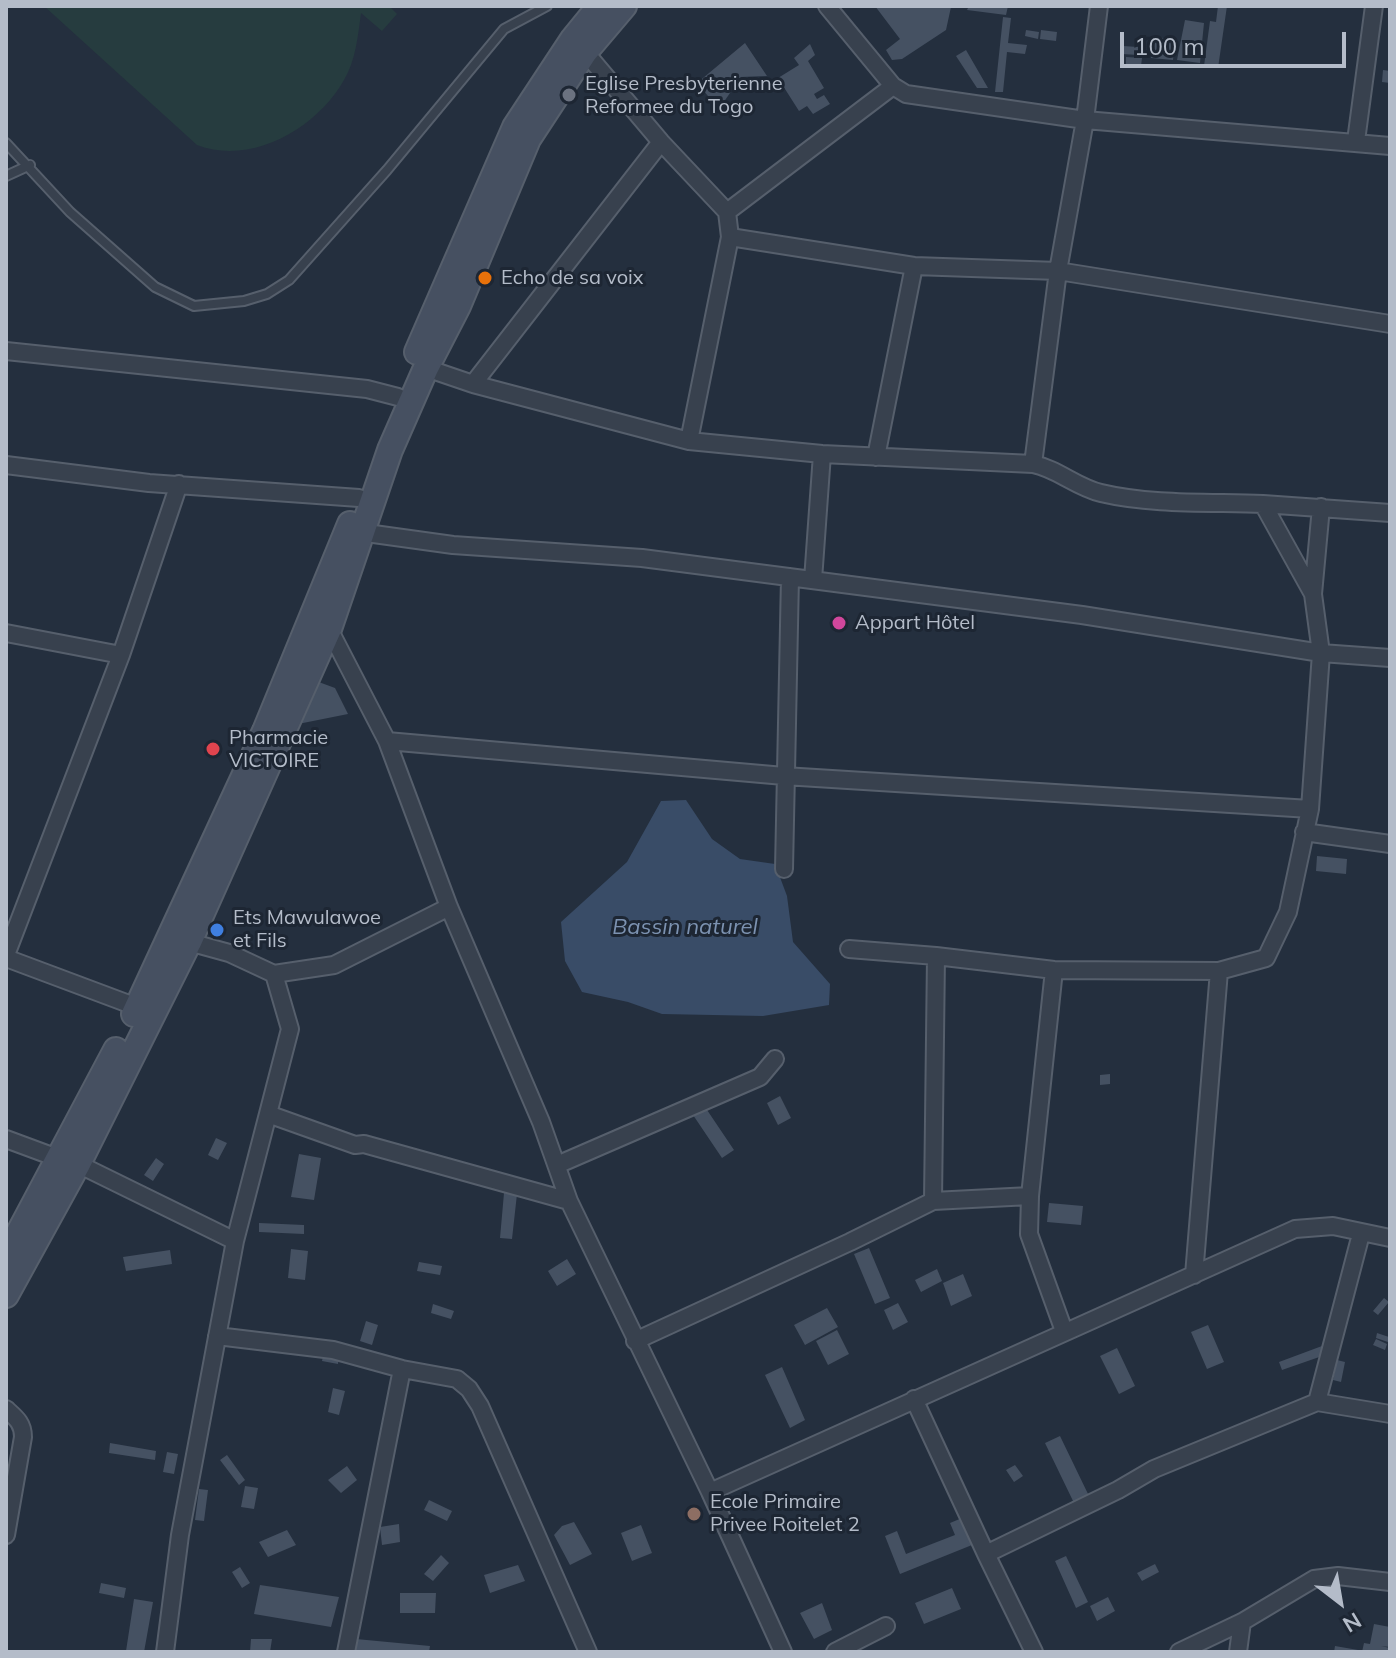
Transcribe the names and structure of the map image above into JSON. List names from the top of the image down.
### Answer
{
  "water": ["Bassin naturel"],
  "places": [
    "Eglise Presbyterienne Reformee du Togo",
    "Echo de sa voix",
    "Appart Hôtel",
    "Pharmacie VICTOIRE",
    "Ets Mawulawoe et Fils",
    "Ecole Primaire Privee Roitelet 2"
  ],
  "scale_bar": "100 m",
  "north": "bottom right"
}
